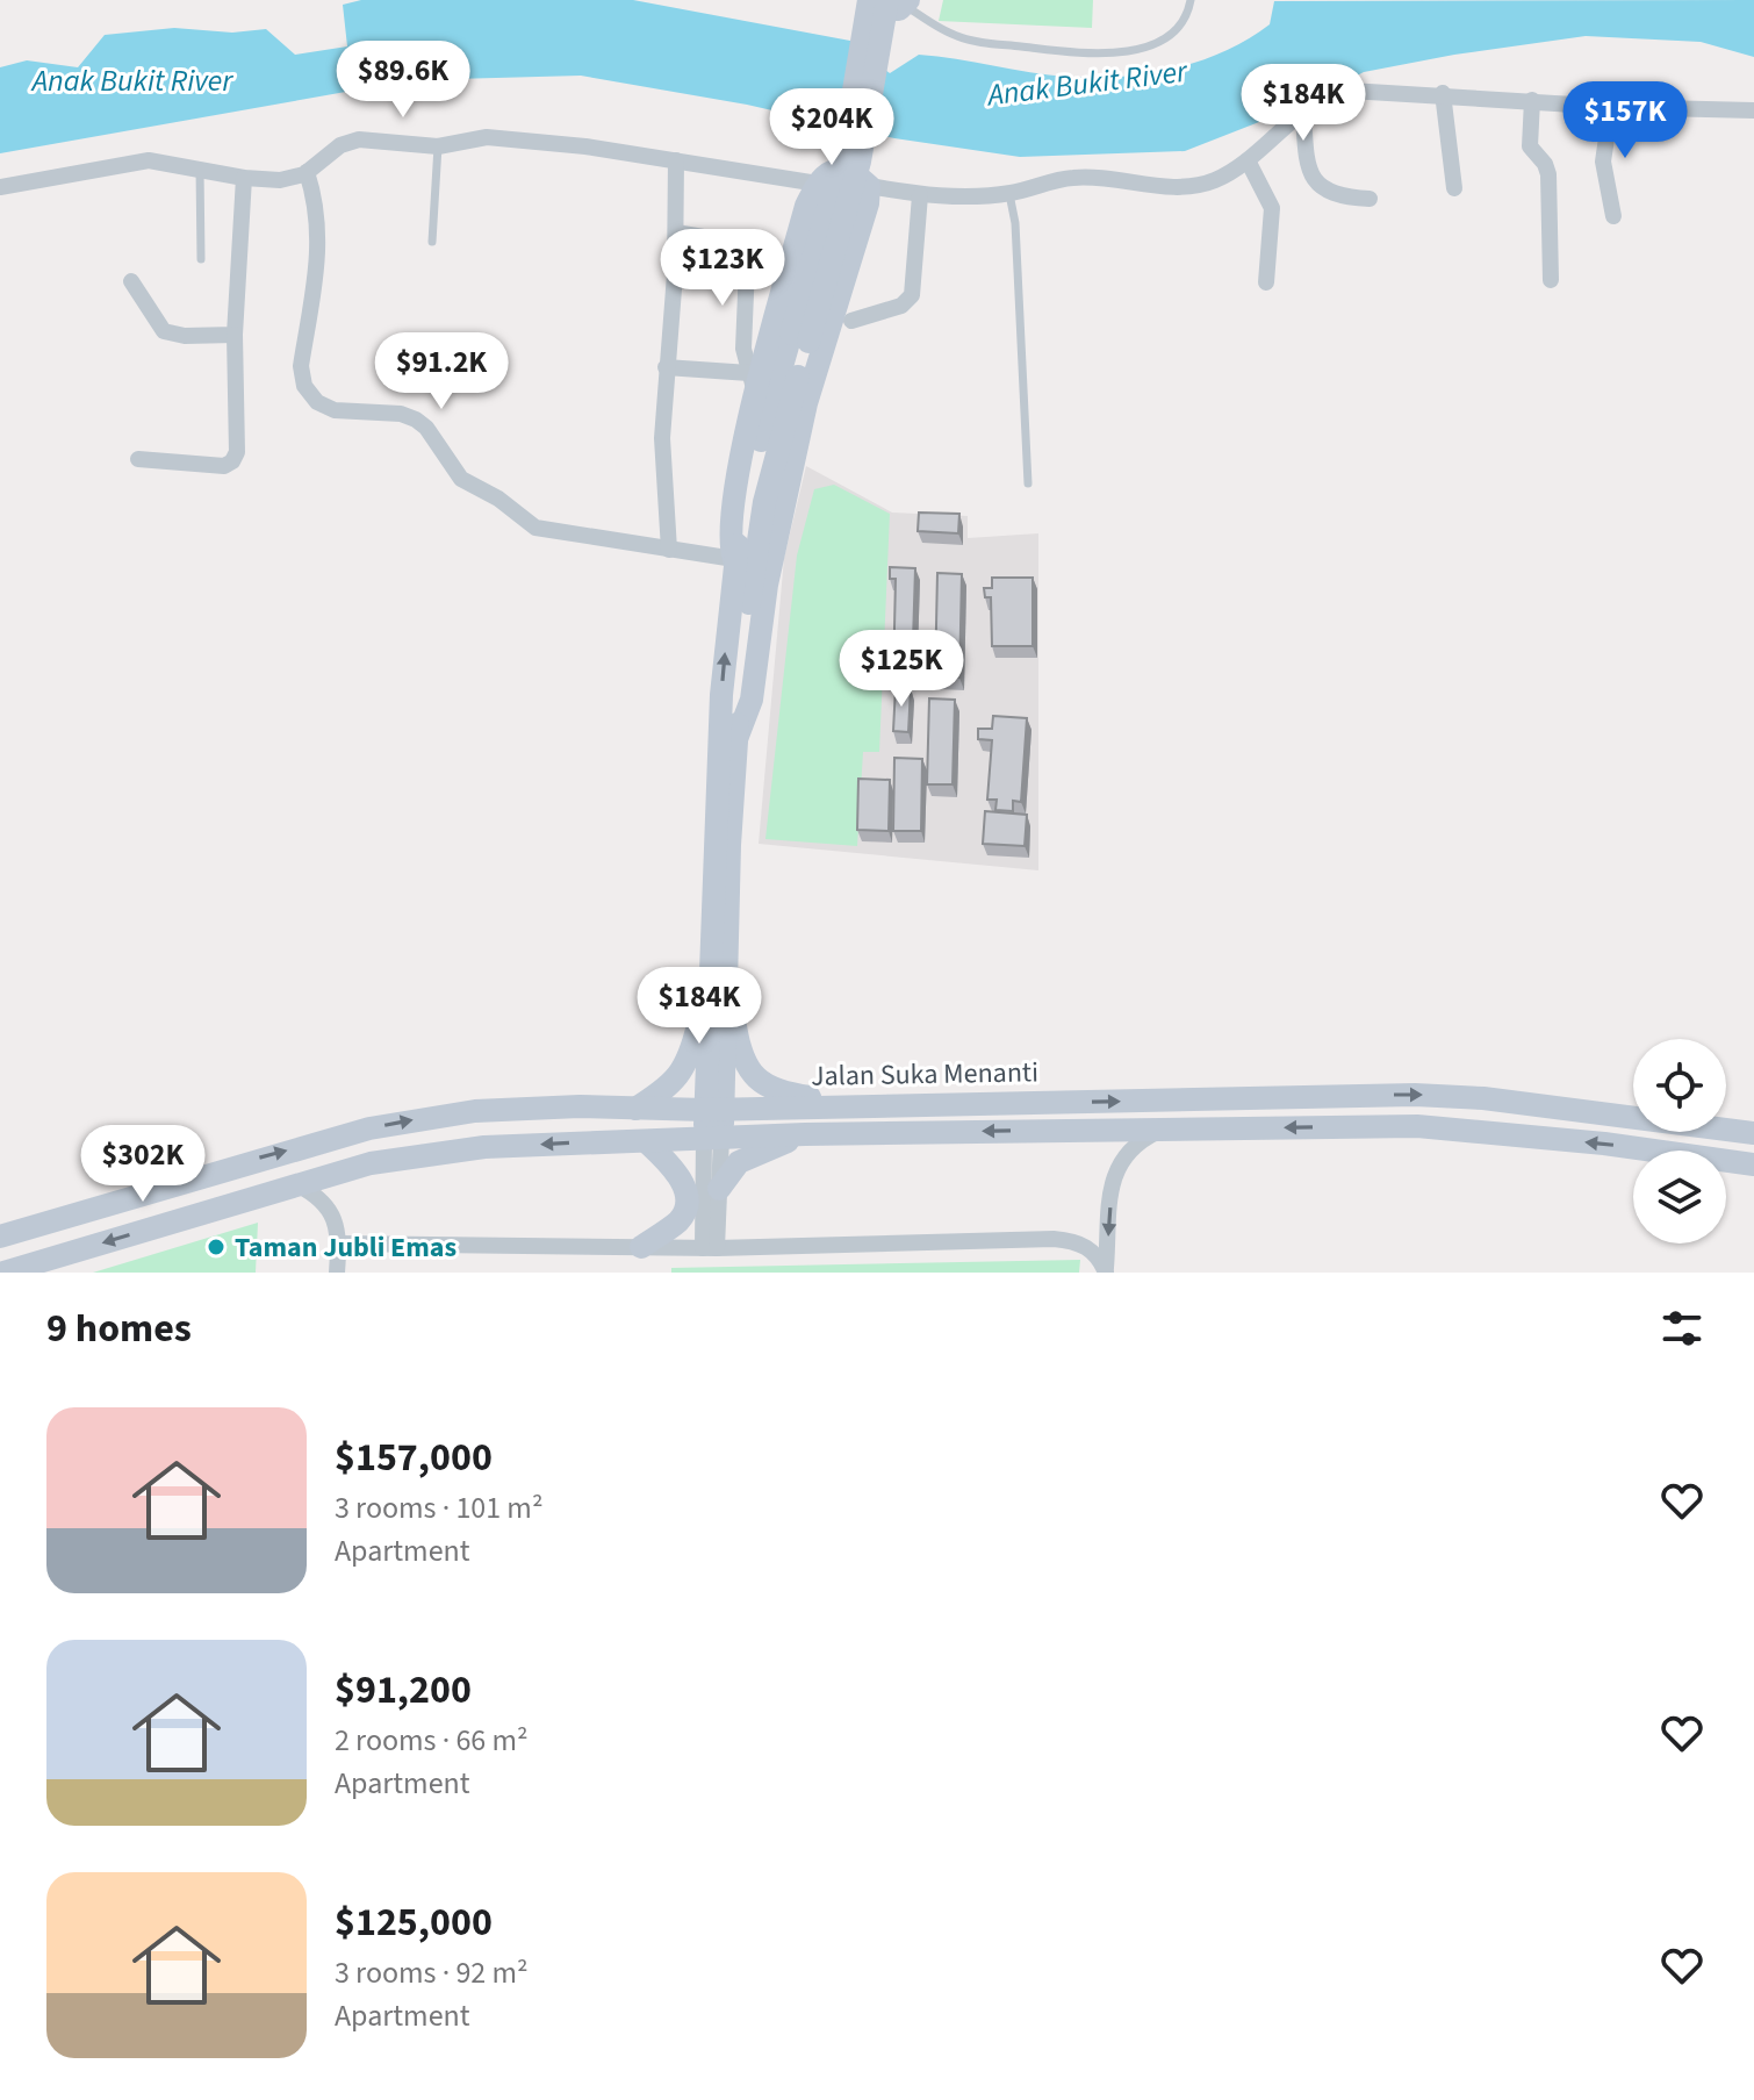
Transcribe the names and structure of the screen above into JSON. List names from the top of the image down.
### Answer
{
  "streets": {
    "main road": ["Jalan Suka Menanti"]
  },
  "water": ["Anak Bukit River"],
  "places": ["Taman Jubli Emas"],
  "page": {
    "price": [
      "$89.6K",
      "$184K",
      "$157K",
      "$204K",
      "$123K",
      "$91.2K",
      "$125K",
      "$184K",
      "$302K"
    ],
    "heading": "9 homes",
    "list": [
      {
        "name": "$157,000",
        "note": "3 rooms · 101 m² · Apartment"
      },
      {
        "name": "$91,200",
        "note": "2 rooms · 66 m² · Apartment"
      },
      {
        "name": "$125,000",
        "note": "3 rooms · 92 m² · Apartment"
      }
    ]
  }
}
